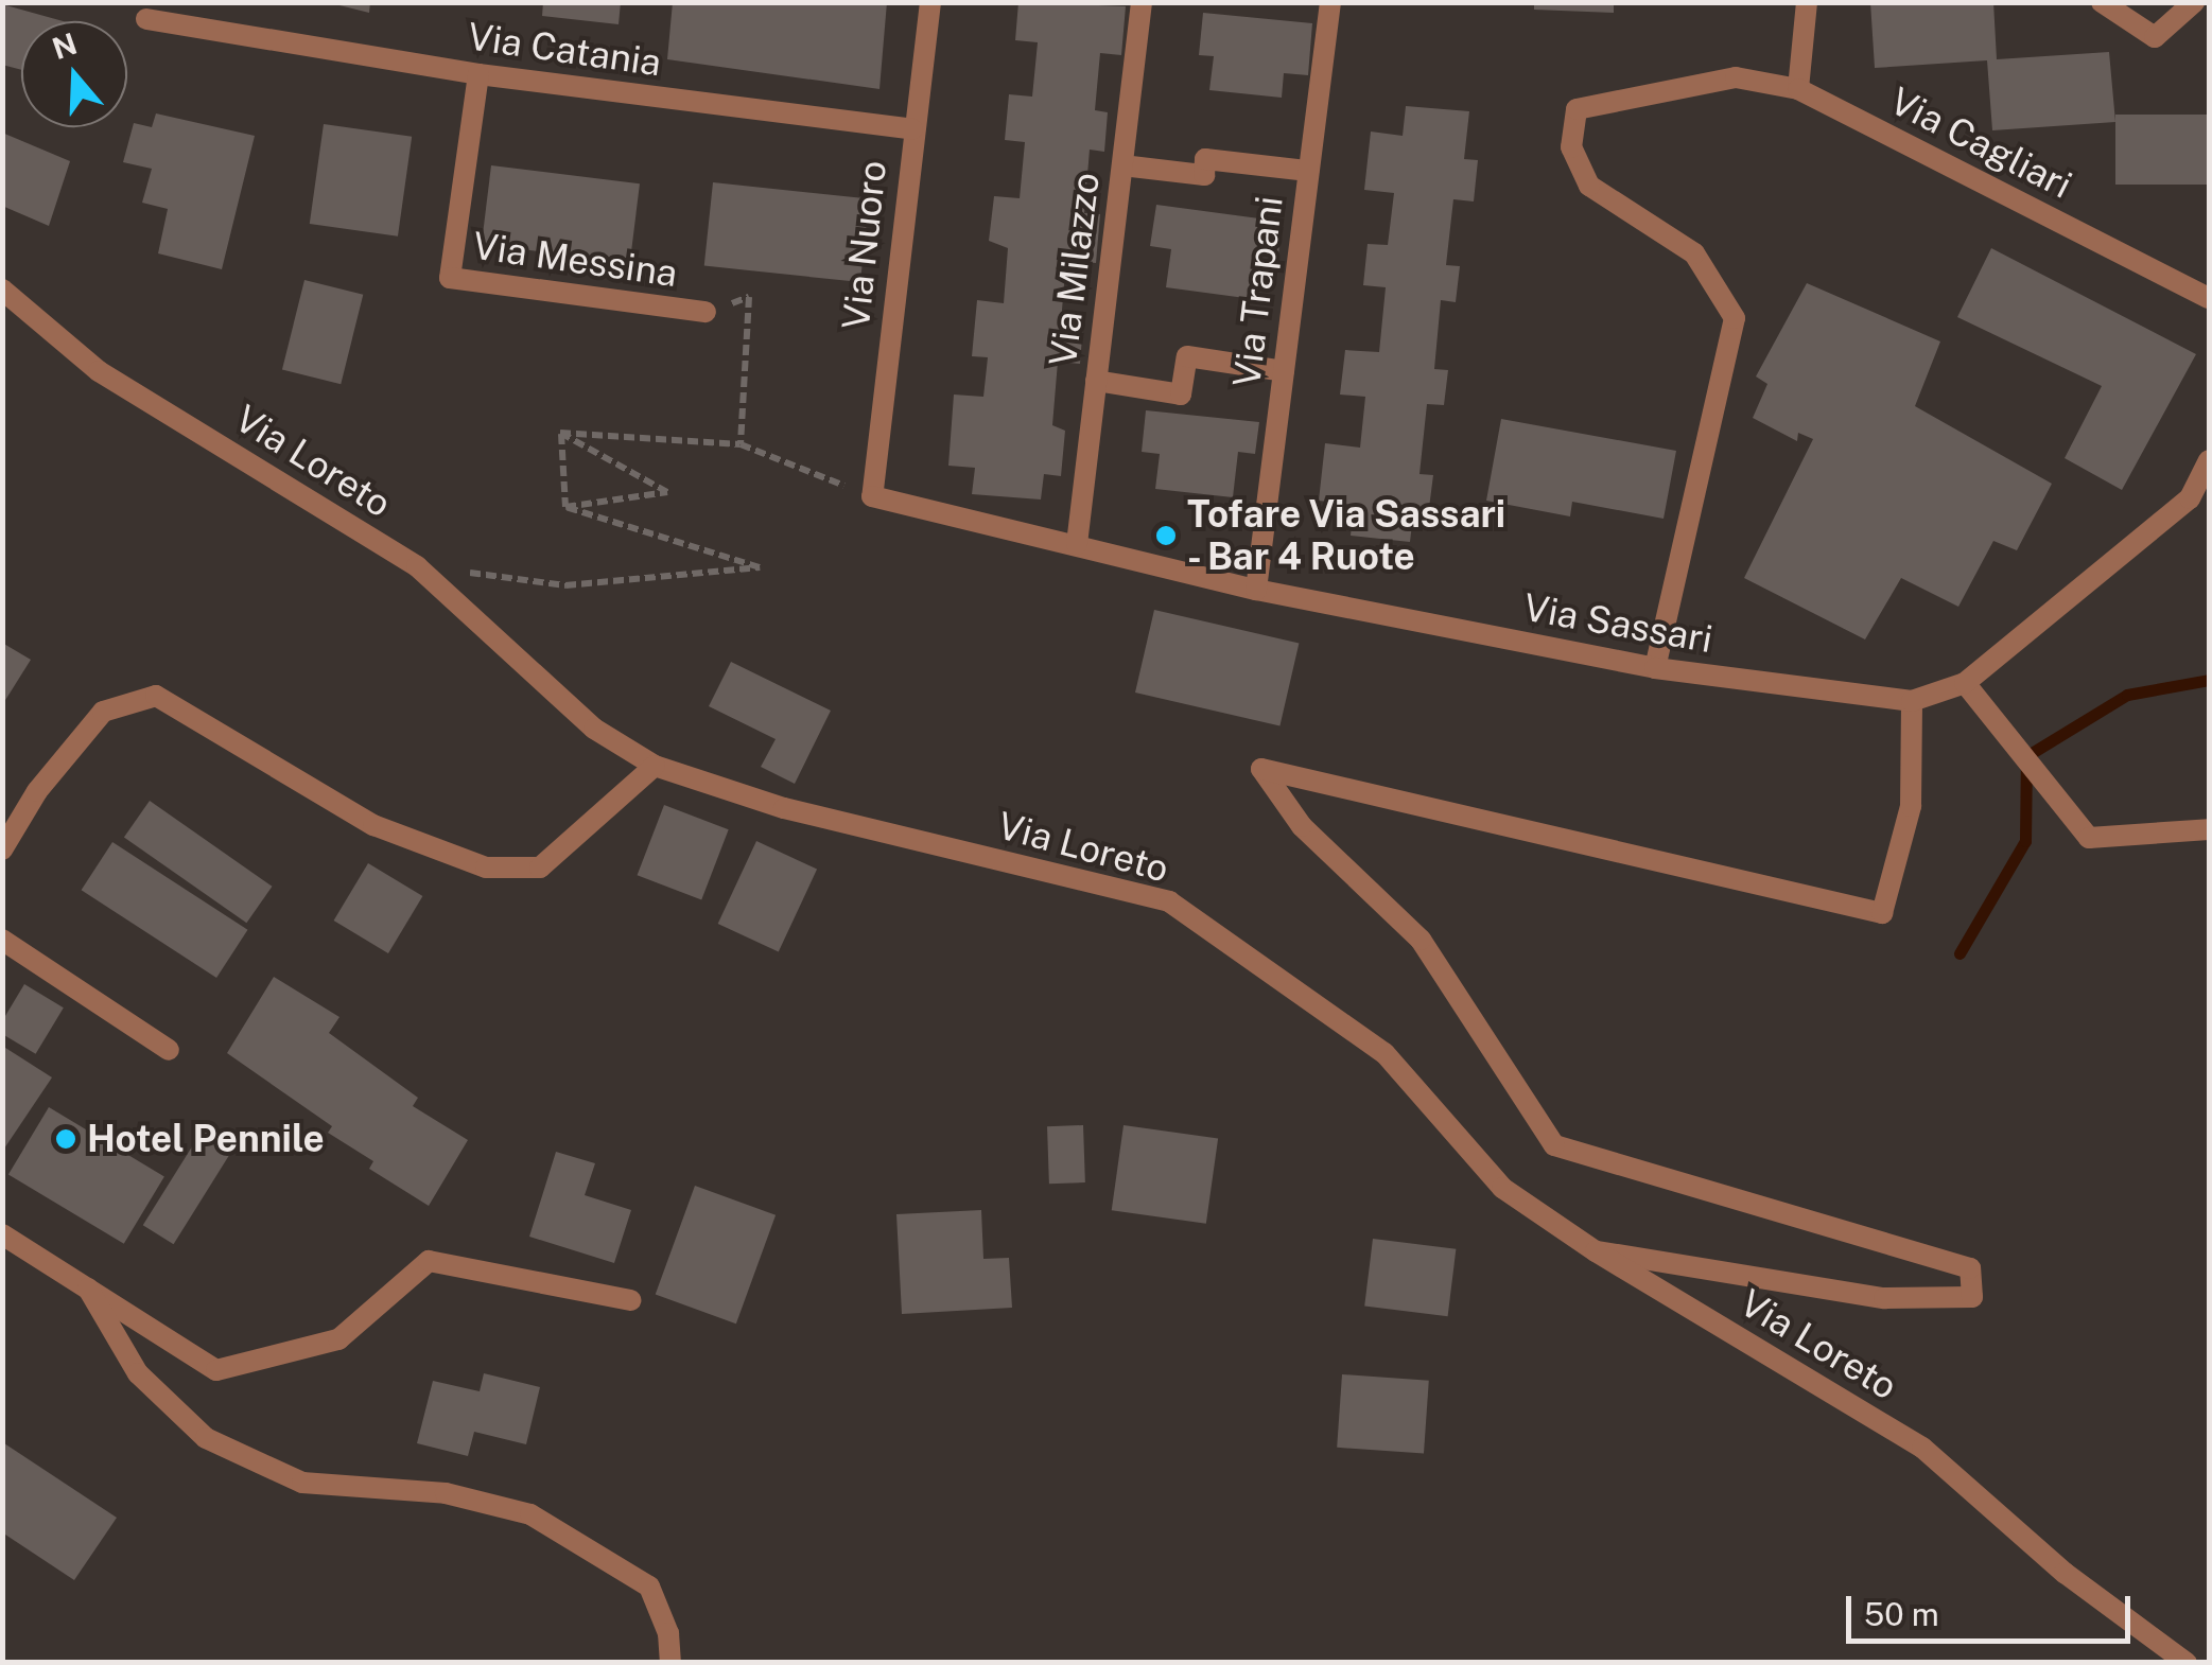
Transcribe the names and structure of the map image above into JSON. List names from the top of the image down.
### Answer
{
  "streets": {
    "street": [
      "Via Catania",
      "Via Cagliari",
      "Via Nuoro",
      "Via Messina",
      "Via Milazzo",
      "Via Trapani",
      "Via Loreto",
      "Via Sassari"
    ]
  },
  "crossings": [
    ["Via Catania", "Via Nuoro"],
    ["Via Catania", "Via Messina"],
    ["Via Cagliari", "Via Sassari"],
    ["Via Nuoro", "Via Sassari"],
    ["Via Milazzo", "Via Sassari"],
    ["Via Trapani", "Via Sassari"]
  ],
  "places": ["Tofare Via Sassari - Bar 4 Ruote", "Hotel Pennile"],
  "scale_bar": "50 m",
  "north": "top"
}
